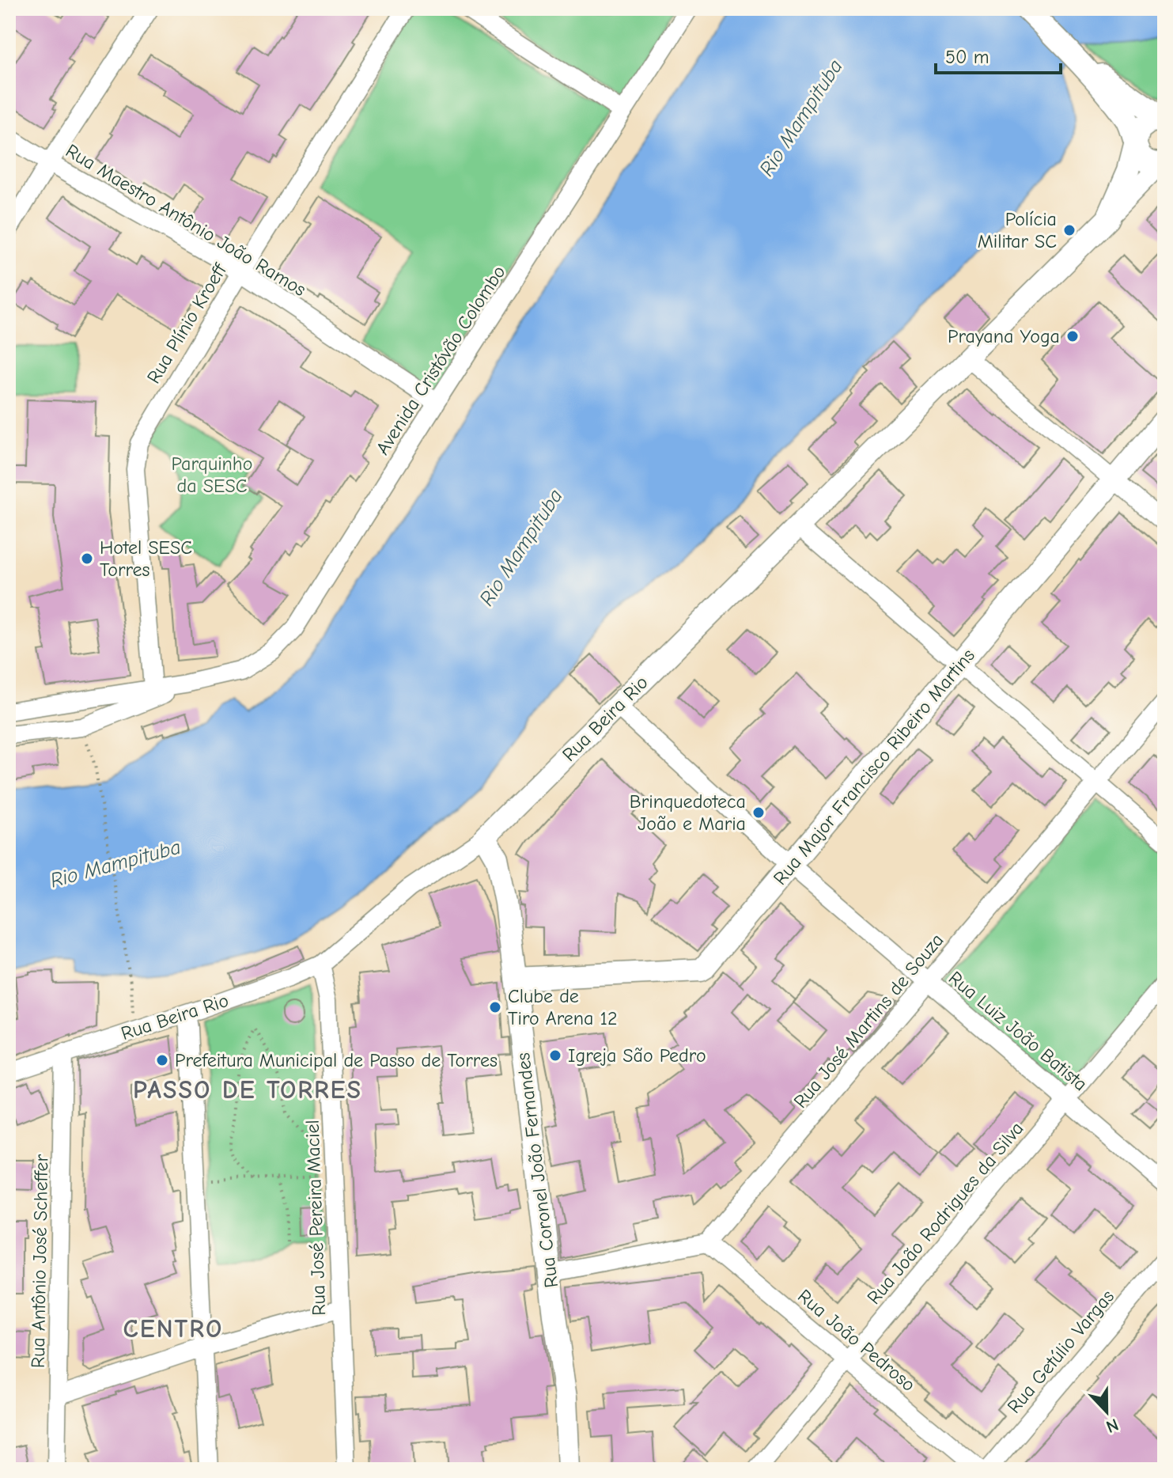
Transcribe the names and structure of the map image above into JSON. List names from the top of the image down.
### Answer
{
  "streets": {
    "main road": ["Rua Beira Rio", "Rua Major Francisco Ribeiro Martins", "Rua Coronel João Fernandes"],
    "street": [
      "Rua Maestro Antônio João Ramos",
      "Rua Plínio Kroeff",
      "Avenida Cristóvão Colombo",
      "Rua José Martins de Souza",
      "Rua Luiz João Batista",
      "Rua João Rodrigues da Silva",
      "Rua José Pereira Maciel",
      "Rua Antônio José Scheffer",
      "Rua João Pedroso",
      "Rua Getúlio Vargas"
    ]
  },
  "crossings": [
    ["Rua Maestro Antônio João Ramos", "Rua Plínio Kroeff"],
    ["Rua Maestro Antônio João Ramos", "Avenida Cristóvão Colombo"],
    ["Rua Plínio Kroeff", "Avenida Cristóvão Colombo"],
    ["Rua Beira Rio", "Rua Luiz João Batista"],
    ["Rua Beira Rio", "Rua Coronel João Fernandes"],
    ["Rua Beira Rio", "Rua José Pereira Maciel"],
    ["Rua Beira Rio", "Rua Antônio José Scheffer"],
    ["Rua Major Francisco Ribeiro Martins", "Rua Luiz João Batista"],
    ["Rua Major Francisco Ribeiro Martins", "Rua Coronel João Fernandes"],
    ["Rua José Martins de Souza", "Rua Luiz João Batista"],
    ["Rua José Martins de Souza", "Rua João Pedroso"],
    ["Rua Luiz João Batista", "Rua João Rodrigues da Silva"],
    ["Rua João Rodrigues da Silva", "Rua João Pedroso"]
  ],
  "districts": ["PASSO DE TORRES", "CENTRO"],
  "water": ["Rio Mampituba"],
  "parks": ["Parquinho da SESC"],
  "places": [
    "Polícia Militar SC",
    "Prayana Yoga",
    "Hotel SESC Torres",
    "Brinquedoteca João e Maria",
    "Clube de Tiro Arena 12",
    "Igreja São Pedro",
    "Prefeitura Municipal de Passo de Torres"
  ],
  "scale_bar": "50 m",
  "north": "bottom"
}
